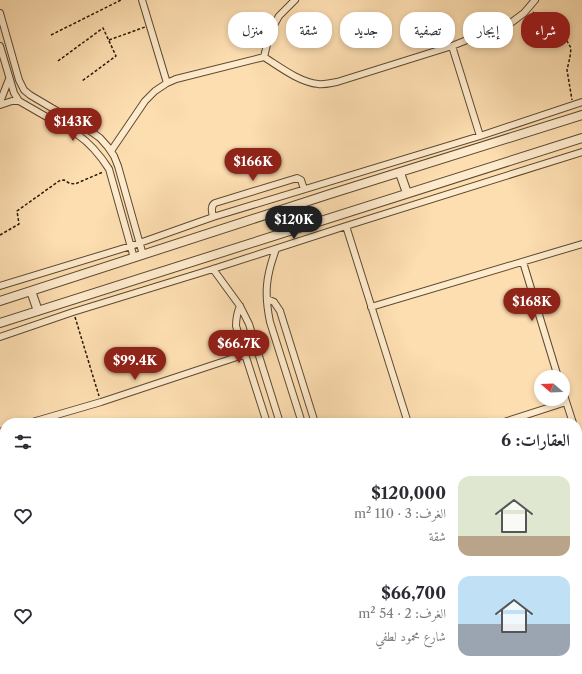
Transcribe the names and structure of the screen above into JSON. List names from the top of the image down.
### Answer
{
  "north": "left",
  "page": {
    "chip": [
      "شراء",
      "إيجار",
      "تصفية",
      "جديد",
      "شقة",
      "منزل"
    ],
    "price": [
      "$143K",
      "$166K",
      "$120K",
      "$168K",
      "$66.7K",
      "$99.4K"
    ],
    "heading": "العقارات: 6",
    "list": [
      {
        "name": "$120,000",
        "note": "الغرف: 3 · 110 m² · شقة"
      },
      {
        "name": "$66,700",
        "note": "الغرف: 2 · 54 m² · شارع محمود لطفي"
      }
    ]
  }
}
